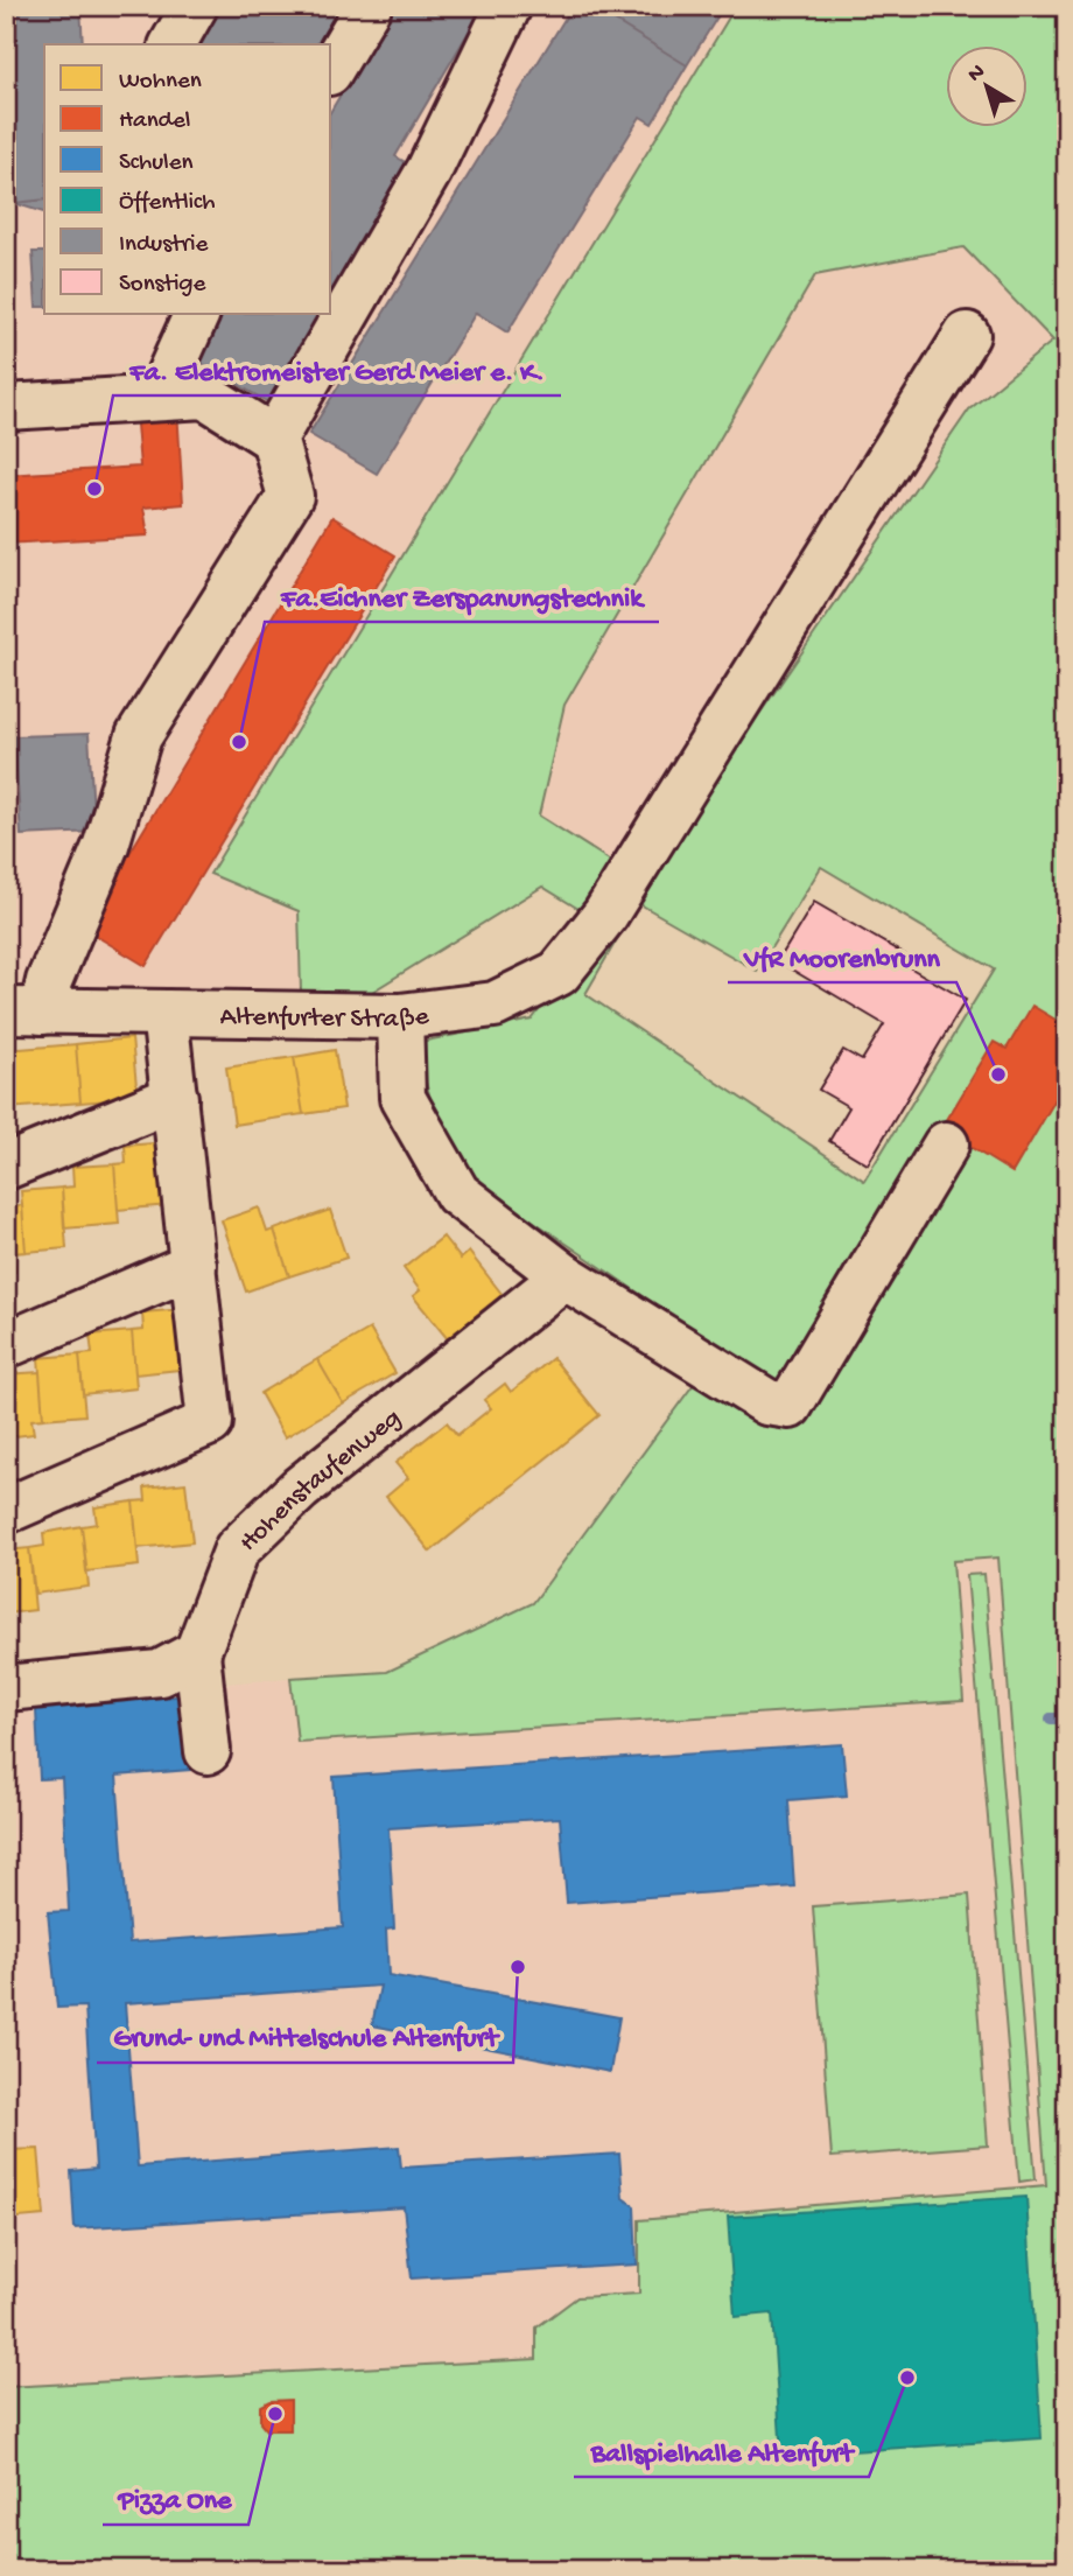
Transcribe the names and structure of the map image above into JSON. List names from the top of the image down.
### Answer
{
  "streets": {
    "street": ["Altenfurter Straße", "Hohenstaufenweg"]
  },
  "places": [
    "Fa. Elektromeister Gerd Meier e. K.",
    "Fa.Eichner Zerspanungstechnik",
    "VfR Moorenbrunn",
    "Grund- und Mittelschule Altenfurt",
    "Ballspielhalle Altenfurt",
    "Pizza One"
  ],
  "legend": [
    "Wohnen",
    "Handel",
    "Schulen",
    "Öffentlich",
    "Industrie",
    "Sonstige"
  ],
  "north": "top left"
}
